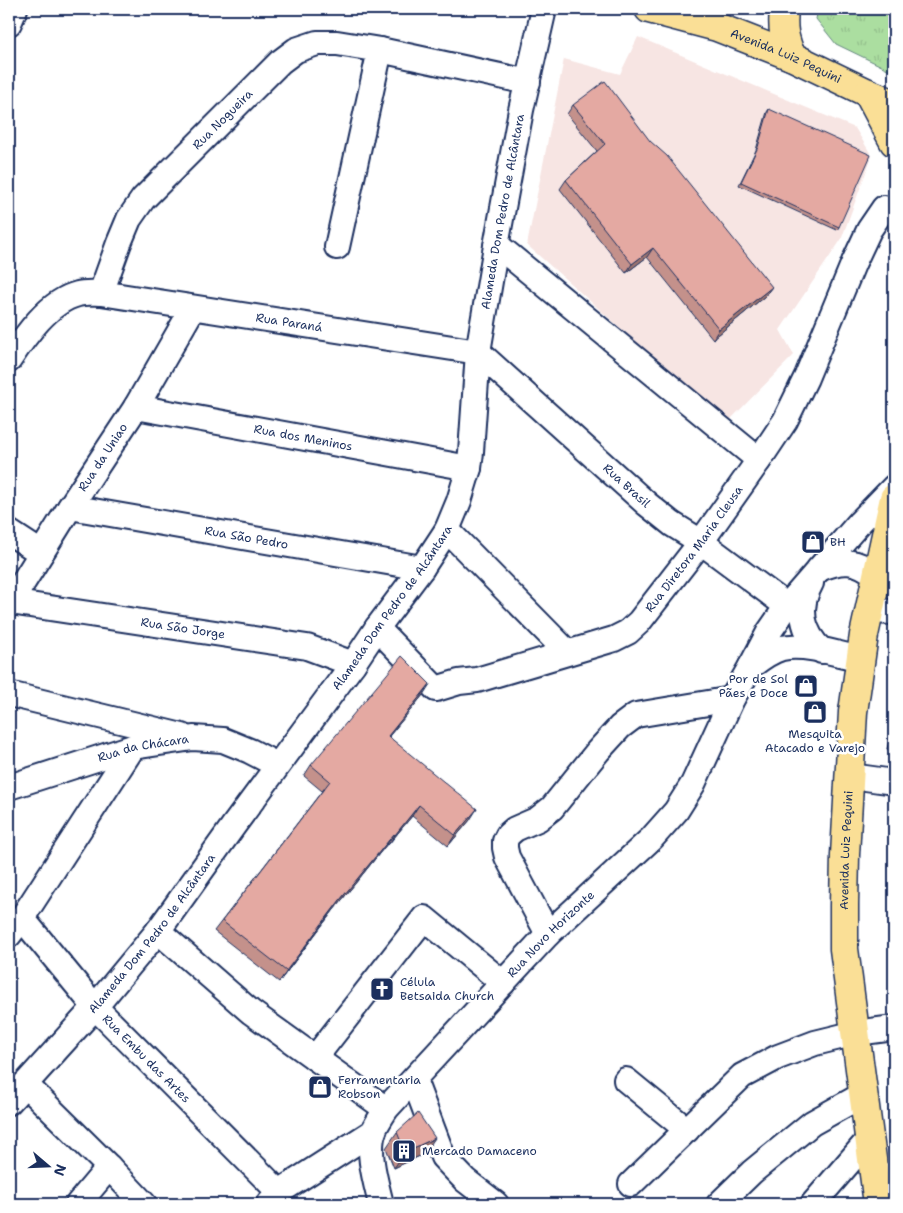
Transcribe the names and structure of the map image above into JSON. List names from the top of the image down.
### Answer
{
  "streets": {
    "main road": ["Avenida Luiz Pequini"],
    "street": [
      "Rua Nogueira",
      "Alameda Dom Pedro de Alcântara",
      "Rua Paraná",
      "Rua dos Meninos",
      "Rua da Uniao",
      "Rua Brasil",
      "Rua São Pedro",
      "Rua Diretora Maria Cleusa",
      "Rua São Jorge",
      "Rua da Chácara",
      "Rua Novo Horizonte",
      "Rua Embu das Artes"
    ]
  },
  "crossings": [
    ["Avenida Luiz Pequini", "Rua Novo Horizonte"],
    ["Rua Nogueira", "Alameda Dom Pedro de Alcântara"],
    ["Rua Nogueira", "Rua Paraná"],
    ["Alameda Dom Pedro de Alcântara", "Rua Paraná"],
    ["Alameda Dom Pedro de Alcântara", "Rua dos Meninos"],
    ["Alameda Dom Pedro de Alcântara", "Rua Brasil"],
    ["Alameda Dom Pedro de Alcântara", "Rua São Pedro"],
    ["Alameda Dom Pedro de Alcântara", "Rua Diretora Maria Cleusa"],
    ["Alameda Dom Pedro de Alcântara", "Rua São Jorge"],
    ["Alameda Dom Pedro de Alcântara", "Rua da Chácara"],
    ["Alameda Dom Pedro de Alcântara", "Rua Embu das Artes"],
    ["Rua Paraná", "Rua da Uniao"],
    ["Rua Paraná", "Rua Brasil"],
    ["Rua dos Meninos", "Rua da Uniao"],
    ["Rua da Uniao", "Rua São Pedro"],
    ["Rua da Uniao", "Rua São Jorge"],
    ["Rua Brasil", "Rua Diretora Maria Cleusa"],
    ["Rua Brasil", "Rua Novo Horizonte"]
  ],
  "places": {
    "shop": [
      "BH",
      "Por de Sol Pães e Doce",
      "Mesquita Atacado e Varejo",
      "Ferramentaria Robson"
    ],
    "church": ["Célula Betsaida Church"],
    "building": ["Mercado Damaceno"]
  },
  "north": "right"
}
